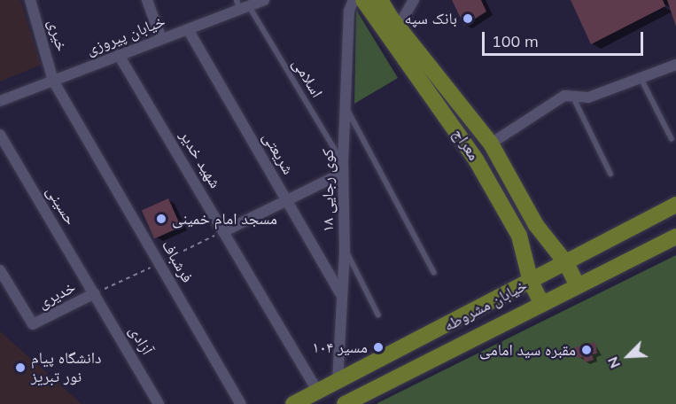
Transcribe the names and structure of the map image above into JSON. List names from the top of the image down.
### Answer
{
  "streets": {
    "main road": ["معراج", "خیابان مشروطه"],
    "street": [
      "خیری",
      "خیابان پیروزی",
      "شریعتی",
      "شهید خدیر",
      "کوی رجایی ۱۸",
      "حسینی",
      "فرشباف",
      "خدیری",
      "آزادی"
    ],
    "lane": ["اسلامی"]
  },
  "crossings": [
    ["خیری", "خیابان پیروزی"],
    ["خیری", "فرشباف"],
    ["خیابان پیروزی", "اسلامی"],
    ["خیابان پیروزی", "شریعتی"],
    ["خیابان پیروزی", "شهید خدیر"],
    ["خیابان پیروزی", "فرشباف"],
    ["اسلامی", "کوی رجایی ۱۸"],
    ["معراج", "خیابان مشروطه"],
    ["شریعتی", "کوی رجایی ۱۸"],
    ["شهید خدیر", "خیابان مشروطه"],
    ["کوی رجایی ۱۸", "خیابان مشروطه"],
    ["حسینی", "خدیری"],
    ["حسینی", "آزادی"],
    ["خدیری", "آزادی"]
  ],
  "places": [
    "بانک سپه",
    "مسجد امام خمینی",
    "مسیر ۱۰۴",
    "مقبره سید امامی",
    "دانشگاه پیام نور تبریز"
  ],
  "scale_bar": "100 m",
  "north": "bottom left"
}
